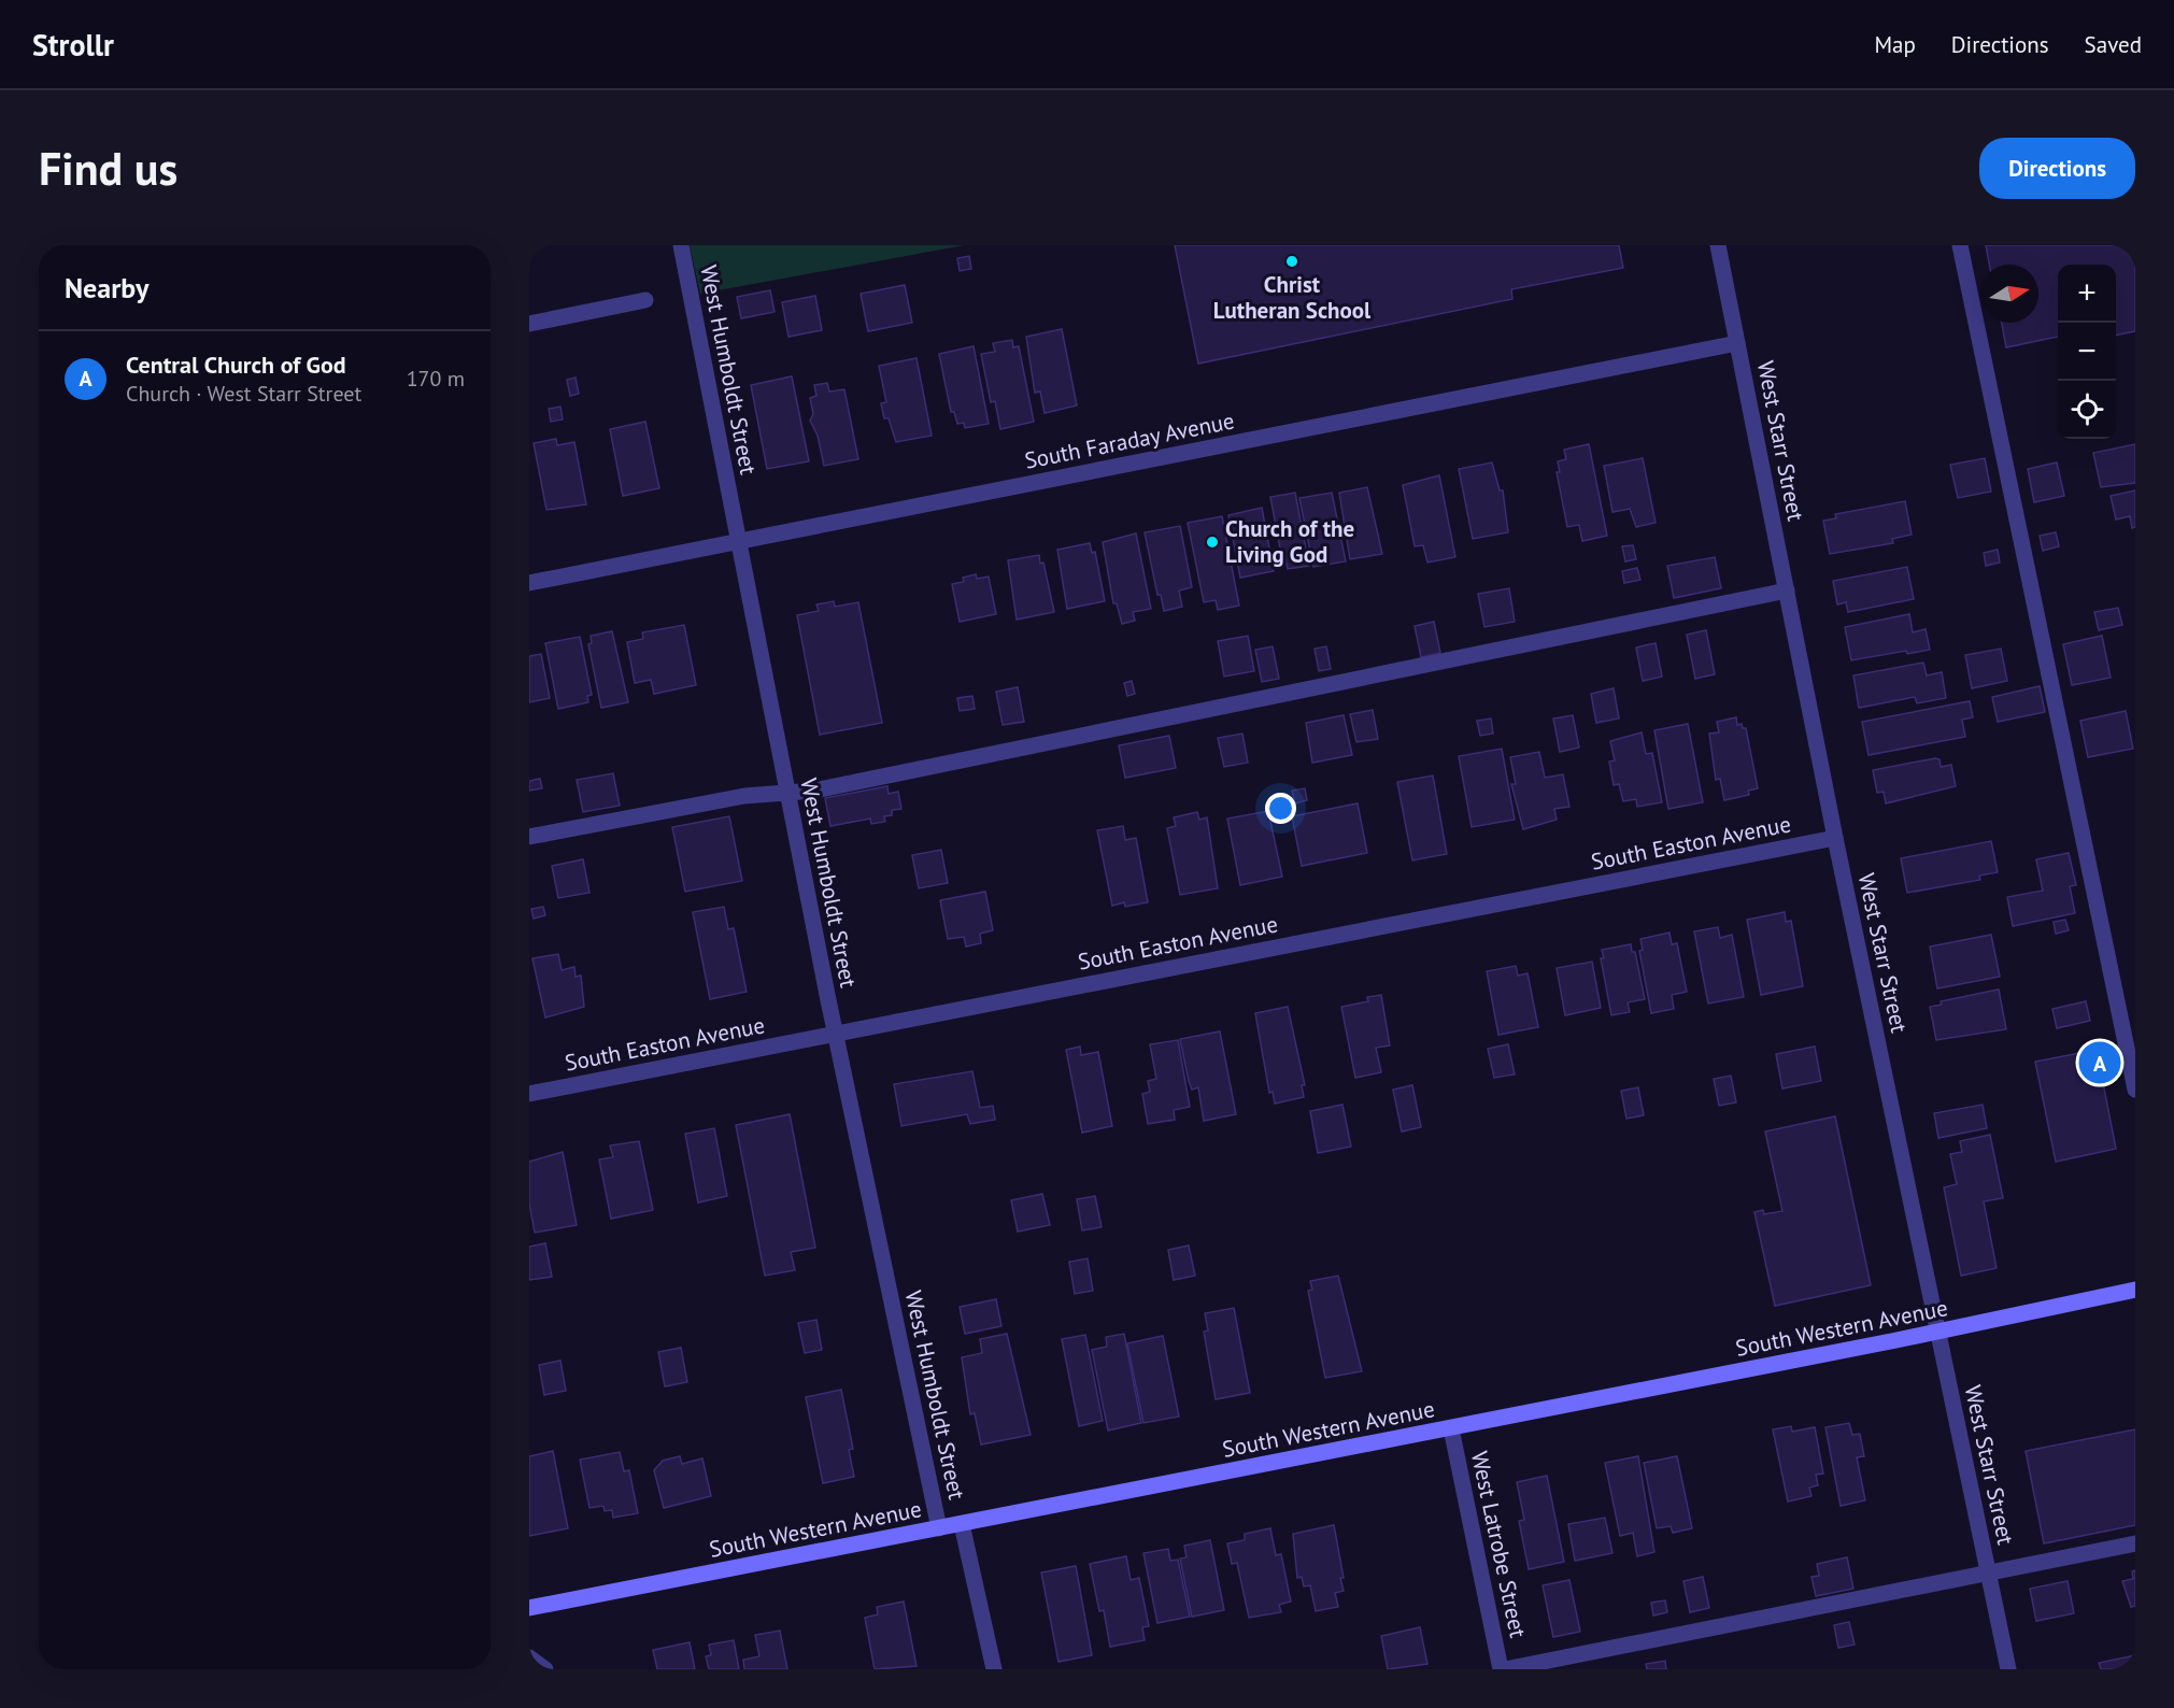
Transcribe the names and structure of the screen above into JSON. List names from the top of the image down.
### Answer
{
  "streets": {
    "main road": ["South Western Avenue"],
    "street": [
      "West Humboldt Street",
      "South Faraday Avenue",
      "West Starr Street",
      "South Easton Avenue",
      "West Latrobe Street"
    ]
  },
  "crossings": [
    ["West Humboldt Street", "South Faraday Avenue"],
    ["West Humboldt Street", "South Easton Avenue"],
    ["West Humboldt Street", "South Western Avenue"],
    ["South Faraday Avenue", "West Starr Street"],
    ["West Starr Street", "South Easton Avenue"],
    ["West Starr Street", "South Western Avenue"],
    ["South Western Avenue", "West Latrobe Street"]
  ],
  "places": ["Christ Lutheran School", "Church of the Living God"],
  "north": "right",
  "page": {
    "header": "Strollr",
    "nav": ["Map", "Directions", "Saved"],
    "buttons": "Directions",
    "title": "Find us",
    "heading": "Nearby",
    "map_buttons": ["+", "−"],
    "list": [
      {
        "mark": "A",
        "name": "Central Church of God",
        "note": "Church · West Starr Street",
        "value": "170 m"
      }
    ],
    "pins": "A"
  }
}
